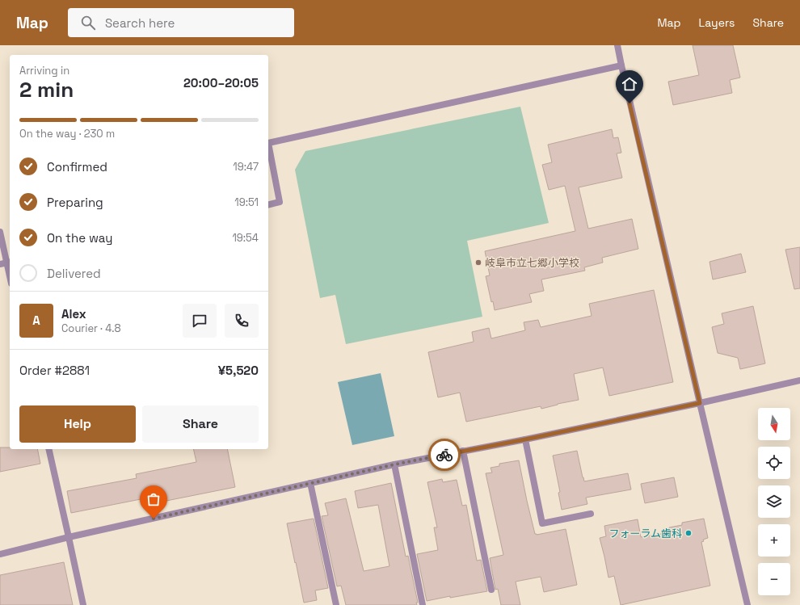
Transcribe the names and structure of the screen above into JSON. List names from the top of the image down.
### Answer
{
  "places": ["岐阜市立七郷小学校", "フォーラム歯科"],
  "north": "bottom",
  "page": {
    "header": "Map",
    "search": "Search here",
    "nav": ["Map", "Layers", "Share"],
    "heading": ["2 min", "Arriving in", "20:00–20:05"],
    "panel": [
      "Alex",
      "Courier · 4.8",
      "Order #2881",
      "¥5,520"
    ],
    "bar": "On the way · 230 m",
    "list": [
      ["Confirmed", "19:47"],
      ["Preparing", "19:51"],
      ["On the way", "19:54"],
      "Delivered"
    ],
    "round": "A",
    "buttons": ["Help", "Share"],
    "map_buttons": ["+", "−"]
  }
}
